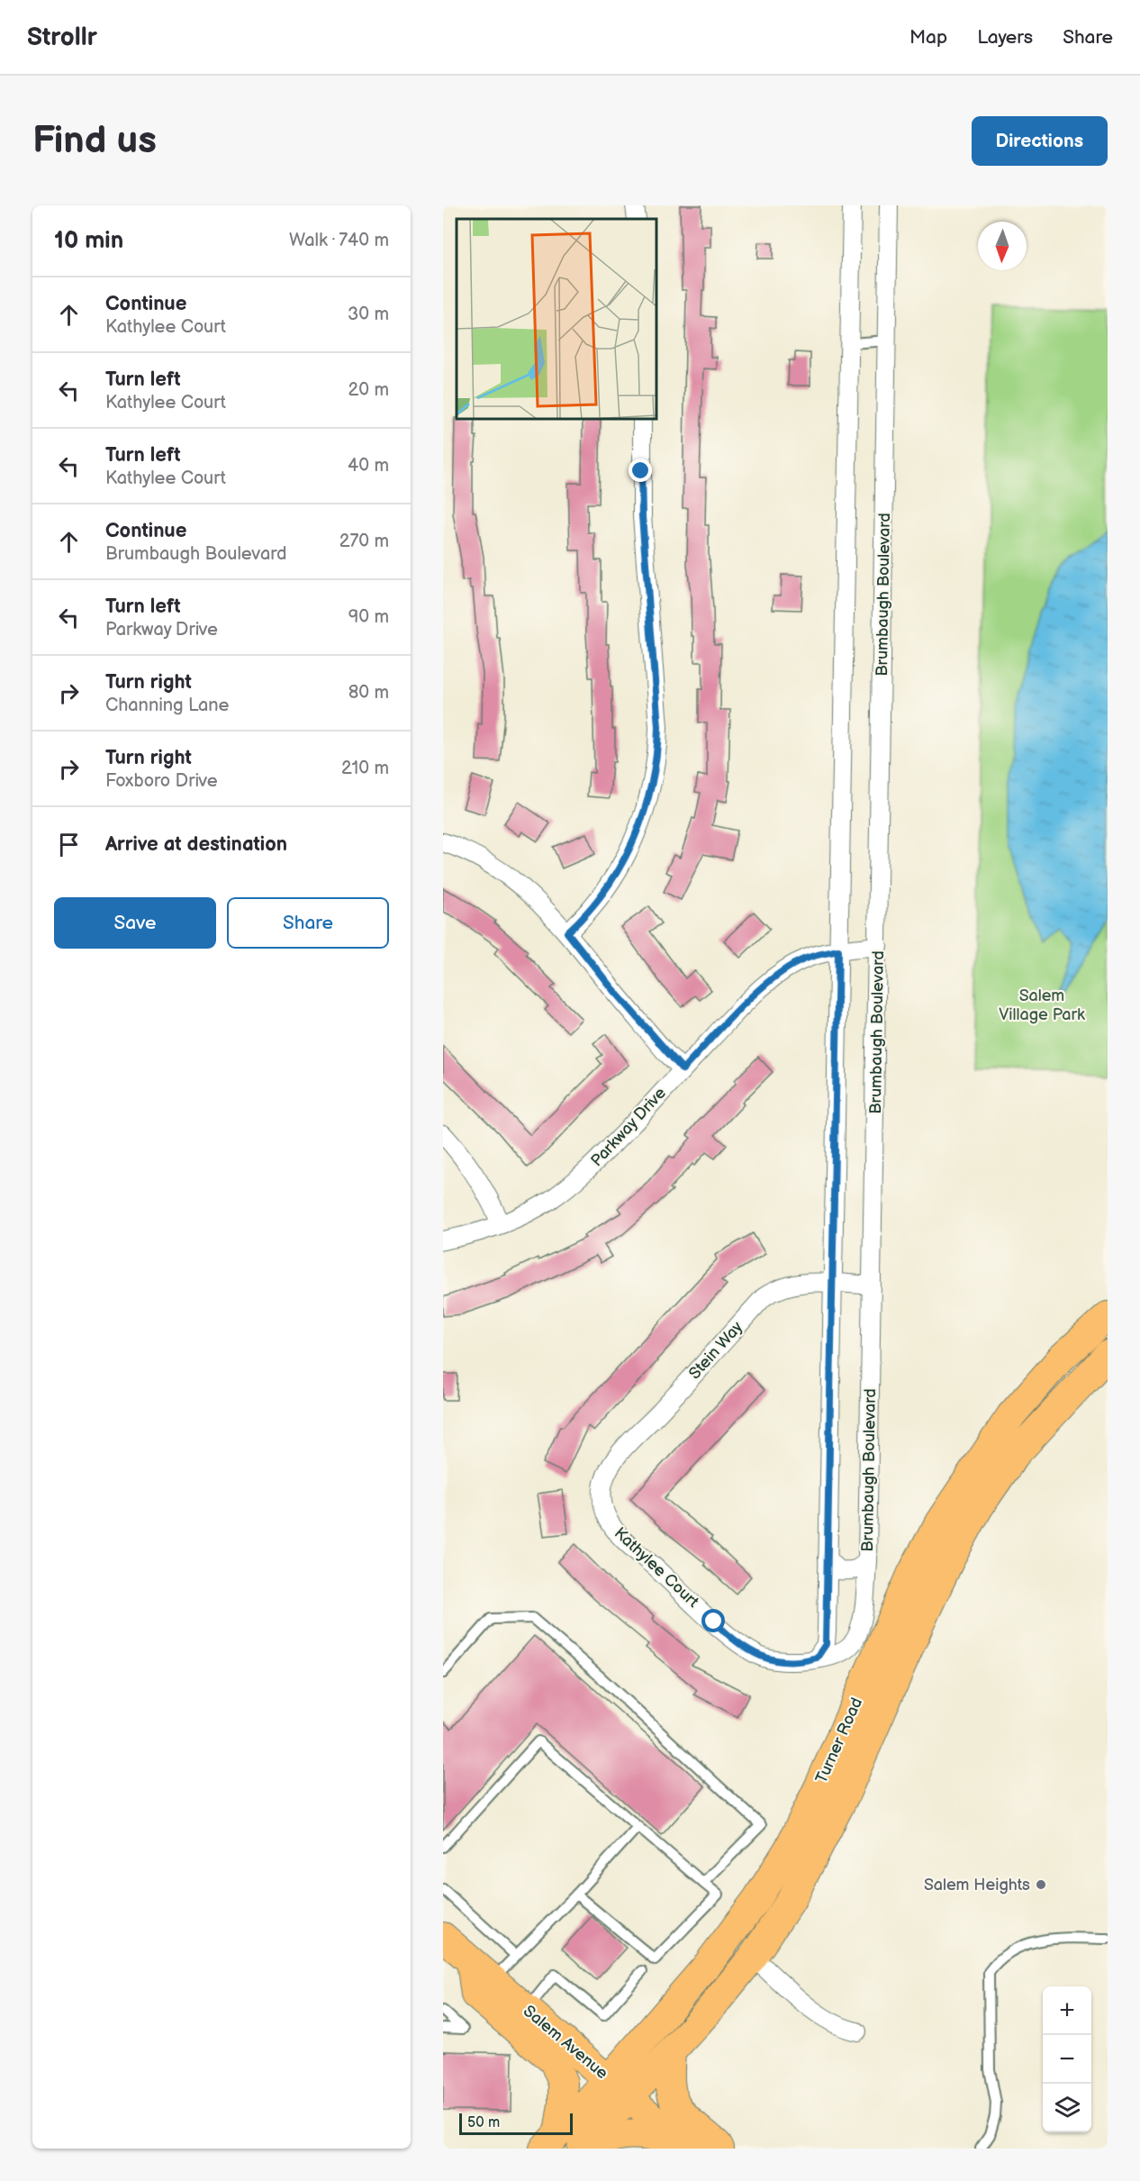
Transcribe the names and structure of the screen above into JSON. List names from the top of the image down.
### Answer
{
  "streets": {
    "main road": ["Turner Road", "Salem Avenue"],
    "street": [
      "Brumbaugh Boulevard",
      "Parkway Drive",
      "Stein Way",
      "Kathylee Court"
    ]
  },
  "crossings": [
    ["Brumbaugh Boulevard", "Parkway Drive"],
    ["Brumbaugh Boulevard", "Stein Way"],
    ["Brumbaugh Boulevard", "Kathylee Court"],
    ["Stein Way", "Kathylee Court"],
    ["Turner Road", "Salem Avenue"]
  ],
  "parks": ["Salem Village Park"],
  "places": ["Salem Heights"],
  "scale_bar": "50 m",
  "north": "bottom",
  "page": {
    "header": "Strollr",
    "nav": ["Map", "Layers", "Share"],
    "buttons": [
      "Directions",
      ["Save", "Share"]
    ],
    "title": "Find us",
    "heading": ["10 min", "Walk · 740 m"],
    "list": [
      ["Continue", "Kathylee Court", "30 m"],
      ["Turn left", "Kathylee Court", "20 m"],
      ["Turn left", "Kathylee Court", "40 m"],
      ["Continue", "Brumbaugh Boulevard", "270 m"],
      ["Turn left", "Parkway Drive", "90 m"],
      ["Turn right", "Channing Lane", "80 m"],
      ["Turn right", "Foxboro Drive", "210 m"],
      "Arrive at destination"
    ],
    "map_buttons": ["+", "−"],
    "scale": "50 m"
  }
}
